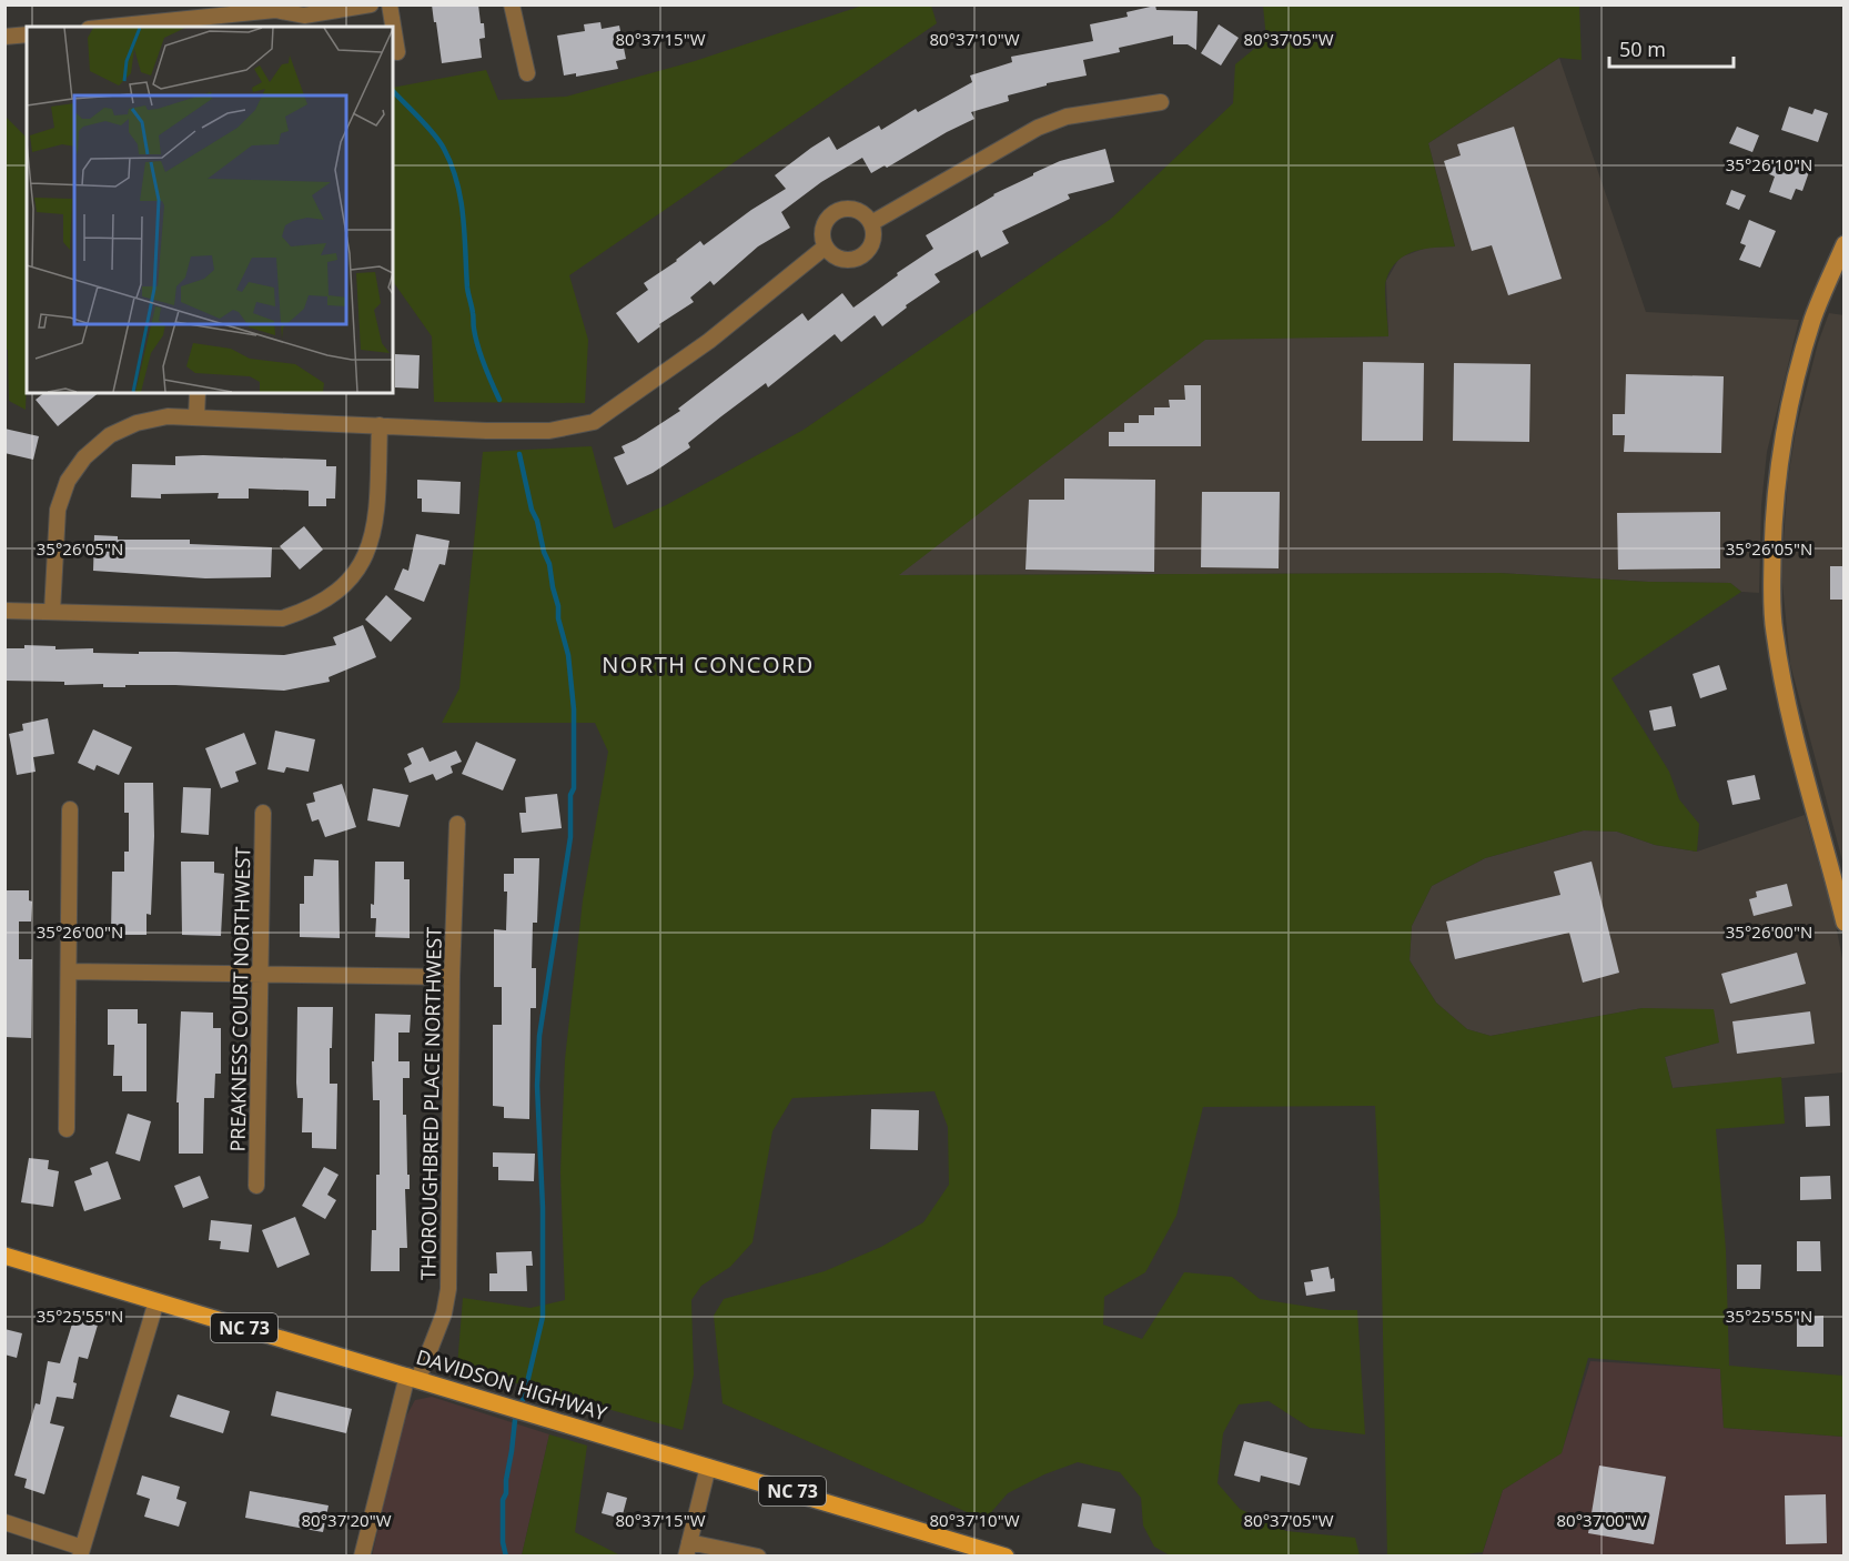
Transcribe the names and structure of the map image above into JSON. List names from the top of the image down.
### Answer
{
  "streets": {
    "main road": ["NC 73", "DAVIDSON HIGHWAY"],
    "street": ["PREAKNESS COURT NORTHWEST", "THOROUGHBRED PLACE NORTHWEST"]
  },
  "crossings": [
    ["THOROUGHBRED PLACE NORTHWEST", "DAVIDSON HIGHWAY"]
  ],
  "districts": ["NORTH CONCORD"],
  "scale_bar": "50 m",
  "coordinates": [
    "80°37'15\"W",
    "80°37'10\"W",
    "80°37'05\"W",
    "35°26'10\"N",
    "35°26'05\"N",
    "35°26'00\"N",
    "35°25'55\"N",
    "80°37'20\"W",
    "80°37'00\"W"
  ]
}
